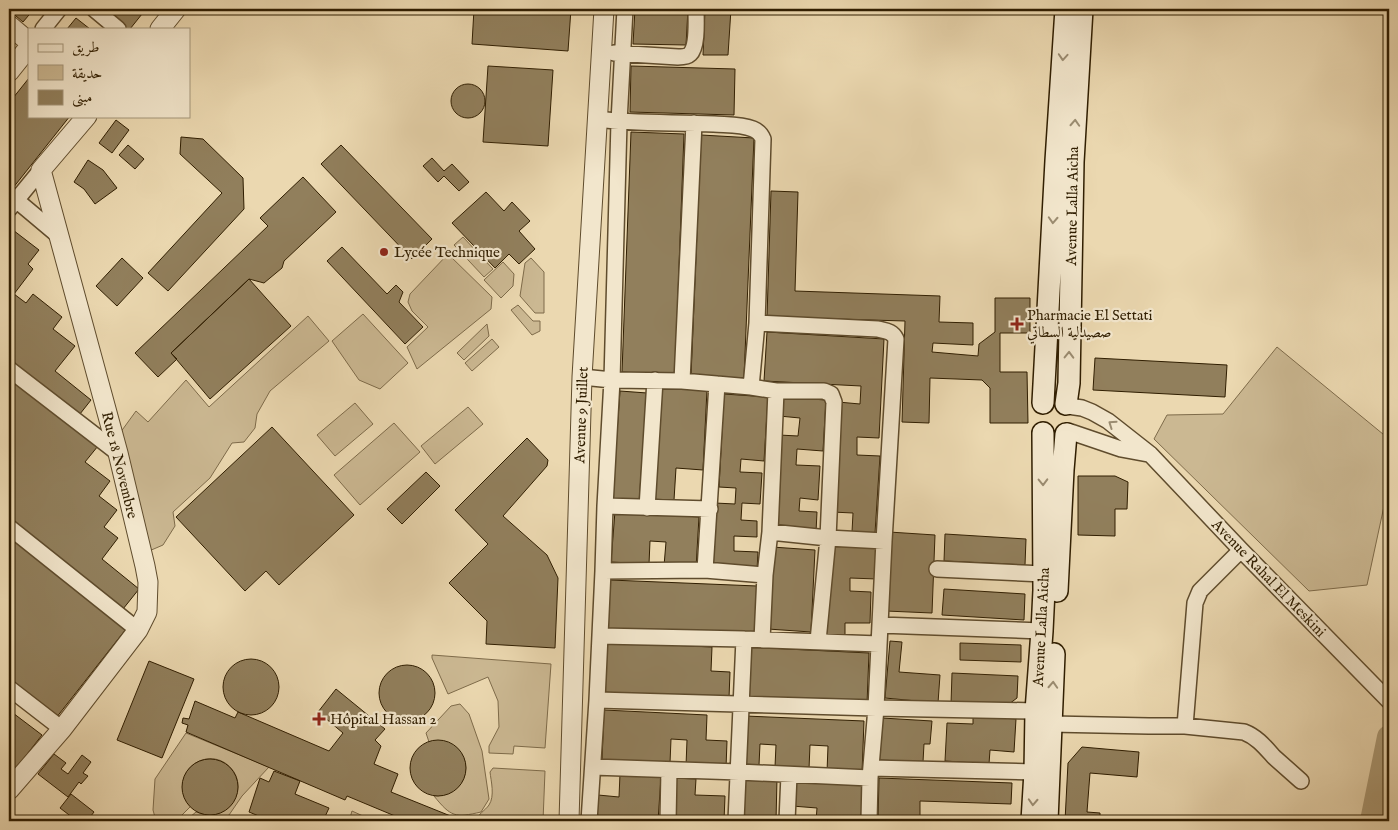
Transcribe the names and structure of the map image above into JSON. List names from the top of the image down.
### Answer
{
  "streets": {
    "main road": ["Avenue Lalla Aicha"],
    "street": ["Avenue 9 Juillet", "Rue 18 Novembre", "Avenue Rahal El Meskini"]
  },
  "crossings": [
    ["Avenue Lalla Aicha", "Avenue Rahal El Meskini"]
  ],
  "places": {
    "other": ["Lycée Technique"],
    "health": ["Pharmacie El Settati صصيدلية السطاتي", "Hôpital Hassan 2"]
  },
  "legend": ["طريق", "حديقة", "مبنى"]
}
